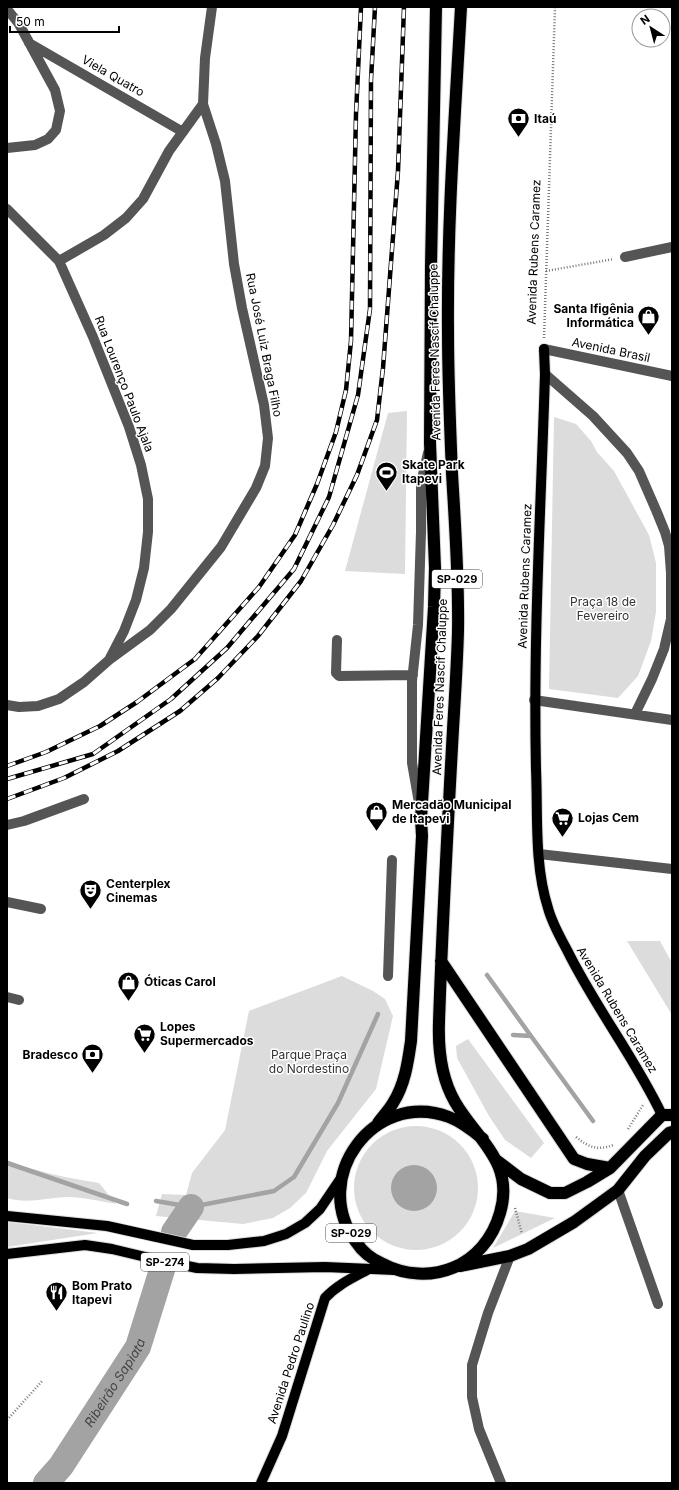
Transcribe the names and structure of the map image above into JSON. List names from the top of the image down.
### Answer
{
  "streets": {
    "highway": ["Avenida Feres Nascif Chaluppe", "SP-029"],
    "main road": ["Avenida Rubens Caramez", "SP-274", "Avenida Pedro Paulino"],
    "street": [
      "Viela Quatro",
      "Rua José Luiz Braga Filho",
      "Avenida Brasil",
      "Rua Lourenço Paulo Ajala"
    ]
  },
  "crossings": [
    ["Avenida Rubens Caramez", "Avenida Brasil"],
    ["Avenida Rubens Caramez", "SP-029"],
    ["Rua José Luiz Braga Filho", "Rua Lourenço Paulo Ajala"],
    ["Avenida Feres Nascif Chaluppe", "SP-029"],
    ["SP-029", "SP-274"],
    ["SP-274", "Avenida Pedro Paulino"]
  ],
  "water": ["Ribeirão Sapiata"],
  "parks": ["Praça 18 de Fevereiro", "Parque Praça do Nordestino"],
  "places": {
    "bank": ["Itaú", "Bradesco"],
    "shop": ["Santa Ifigênia Informática", "Mercadão Municipal de Itapevi", "Óticas Carol"],
    "sports": ["Skate Park Itapevi"],
    "supermarket": ["Lojas Cem", "Lopes Supermercados"],
    "theatre": ["Centerplex Cinemas"],
    "restaurant": ["Bom Prato Itapevi"]
  },
  "scale_bar": "50 m",
  "north": "top left"
}
